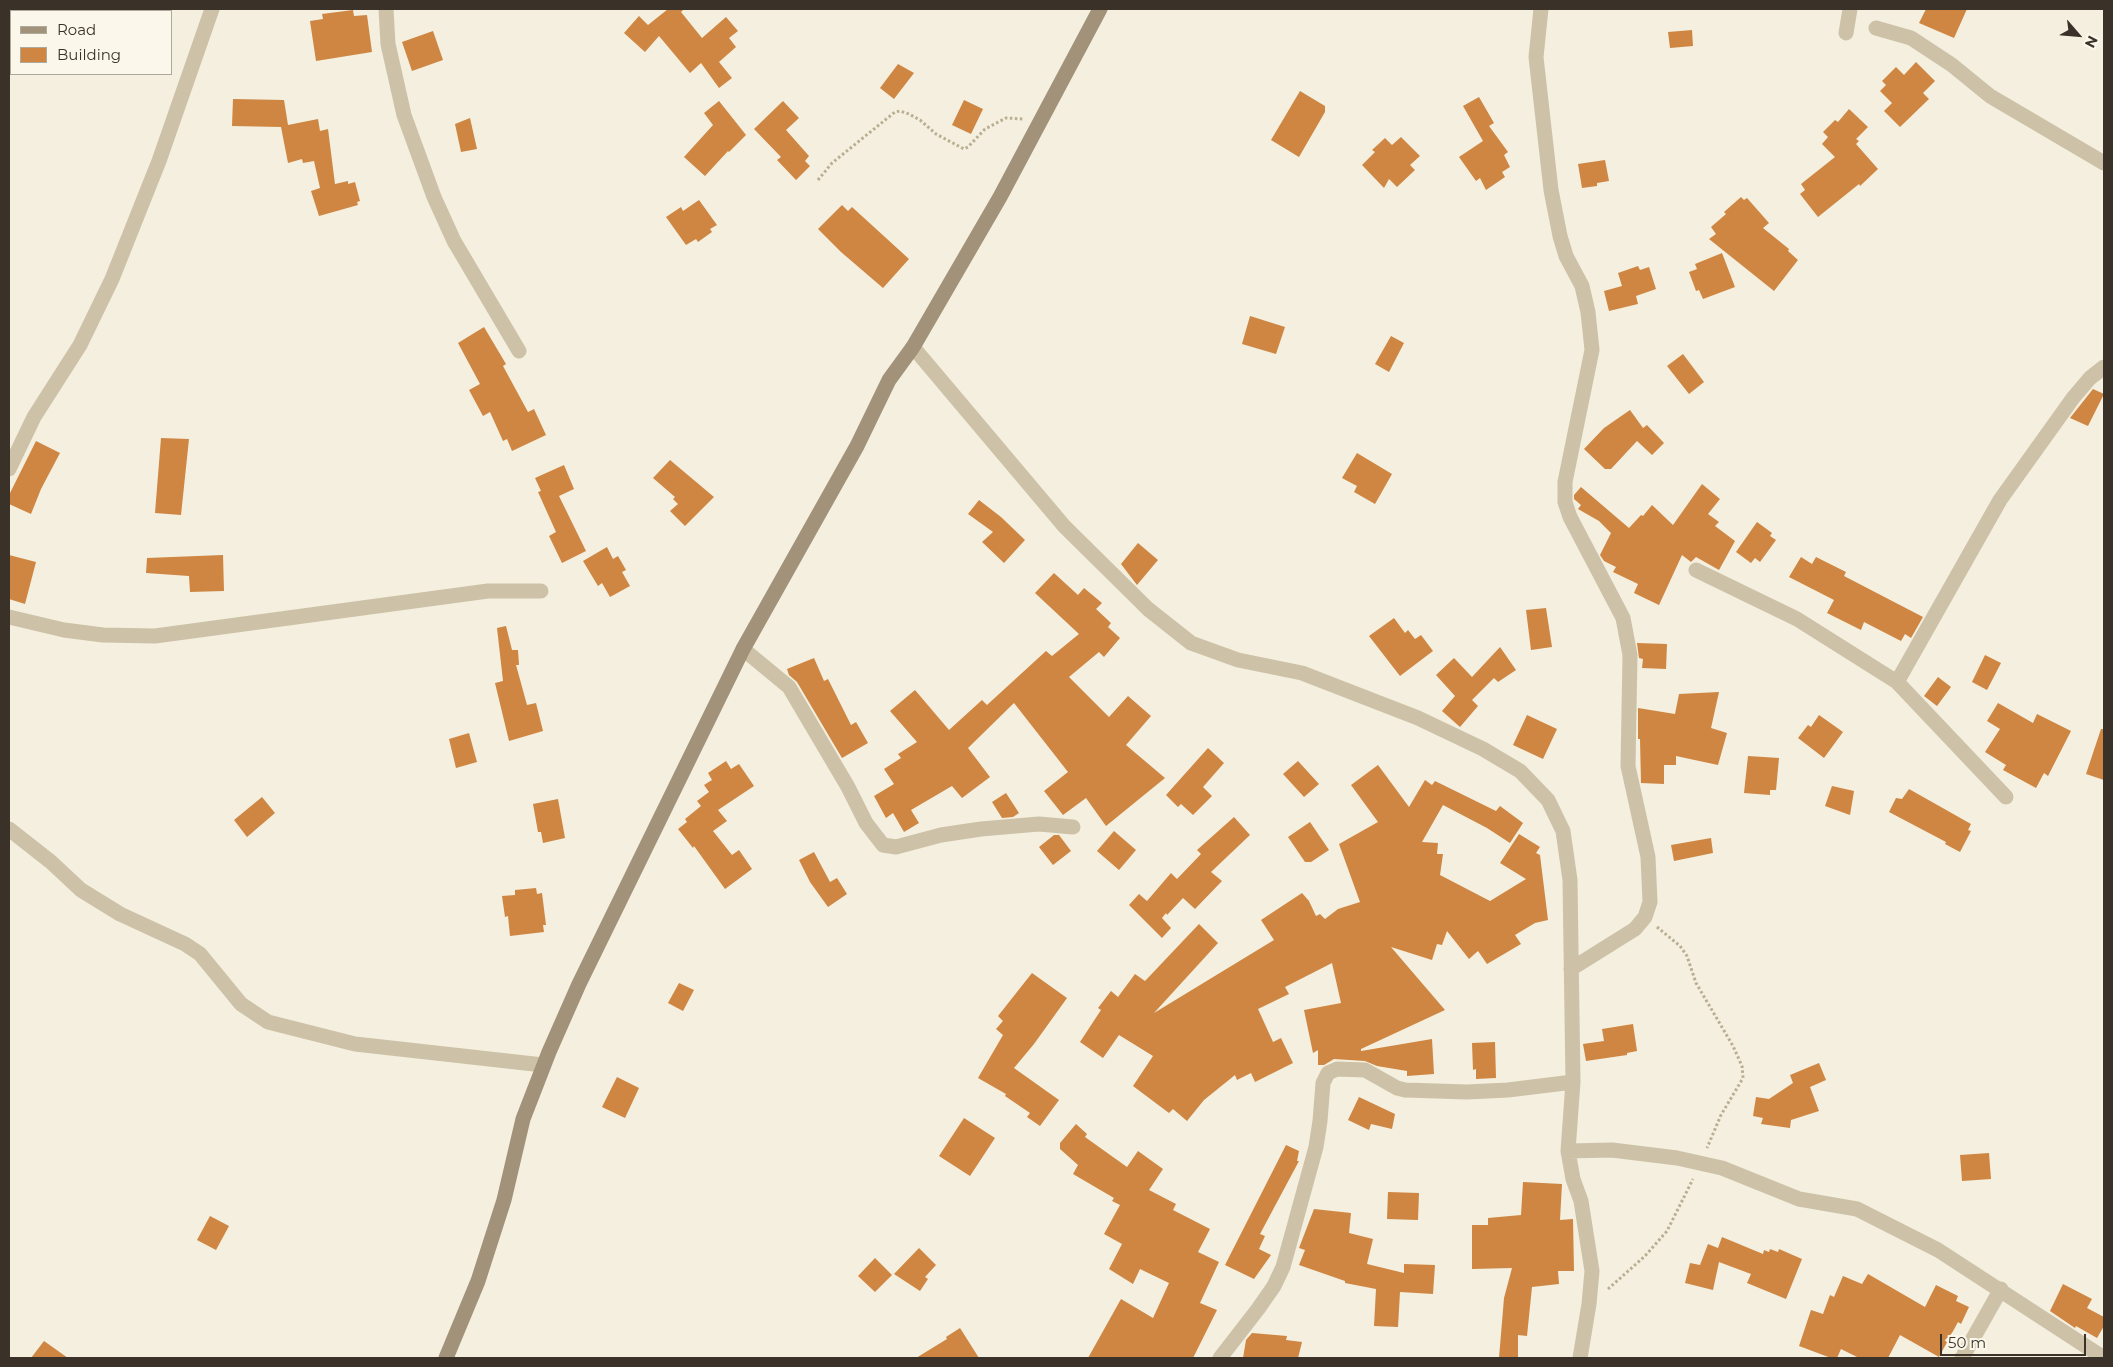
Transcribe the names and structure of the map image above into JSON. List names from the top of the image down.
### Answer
{
  "legend": ["Road", "Building"],
  "scale_bar": "50 m",
  "north": "bottom right"
}
